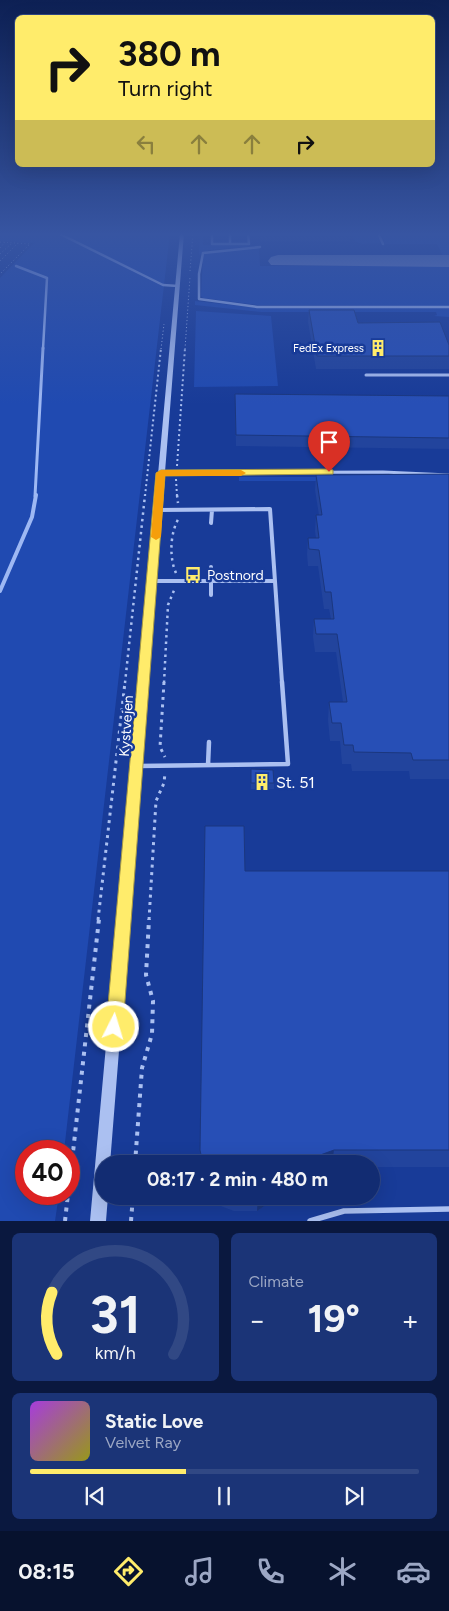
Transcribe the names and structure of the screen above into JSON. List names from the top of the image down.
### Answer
{
  "streets": {
    "street": ["Kystvejen"]
  },
  "places": {
    "building": ["FedEx Express", "St. 51"],
    "bus stop": ["Postnord"]
  },
  "page": {
    "turn": ["380 m", "Turn right"],
    "limit": "40",
    "trip": "08:17 · 2 min · 480 m",
    "tile": "Climate",
    "heat": ["−", "19°", "+"],
    "song": ["Static Love", "Velvet Ray"],
    "tabs": "08:15",
    "gauge": ["31", "km/h"]
  }
}
